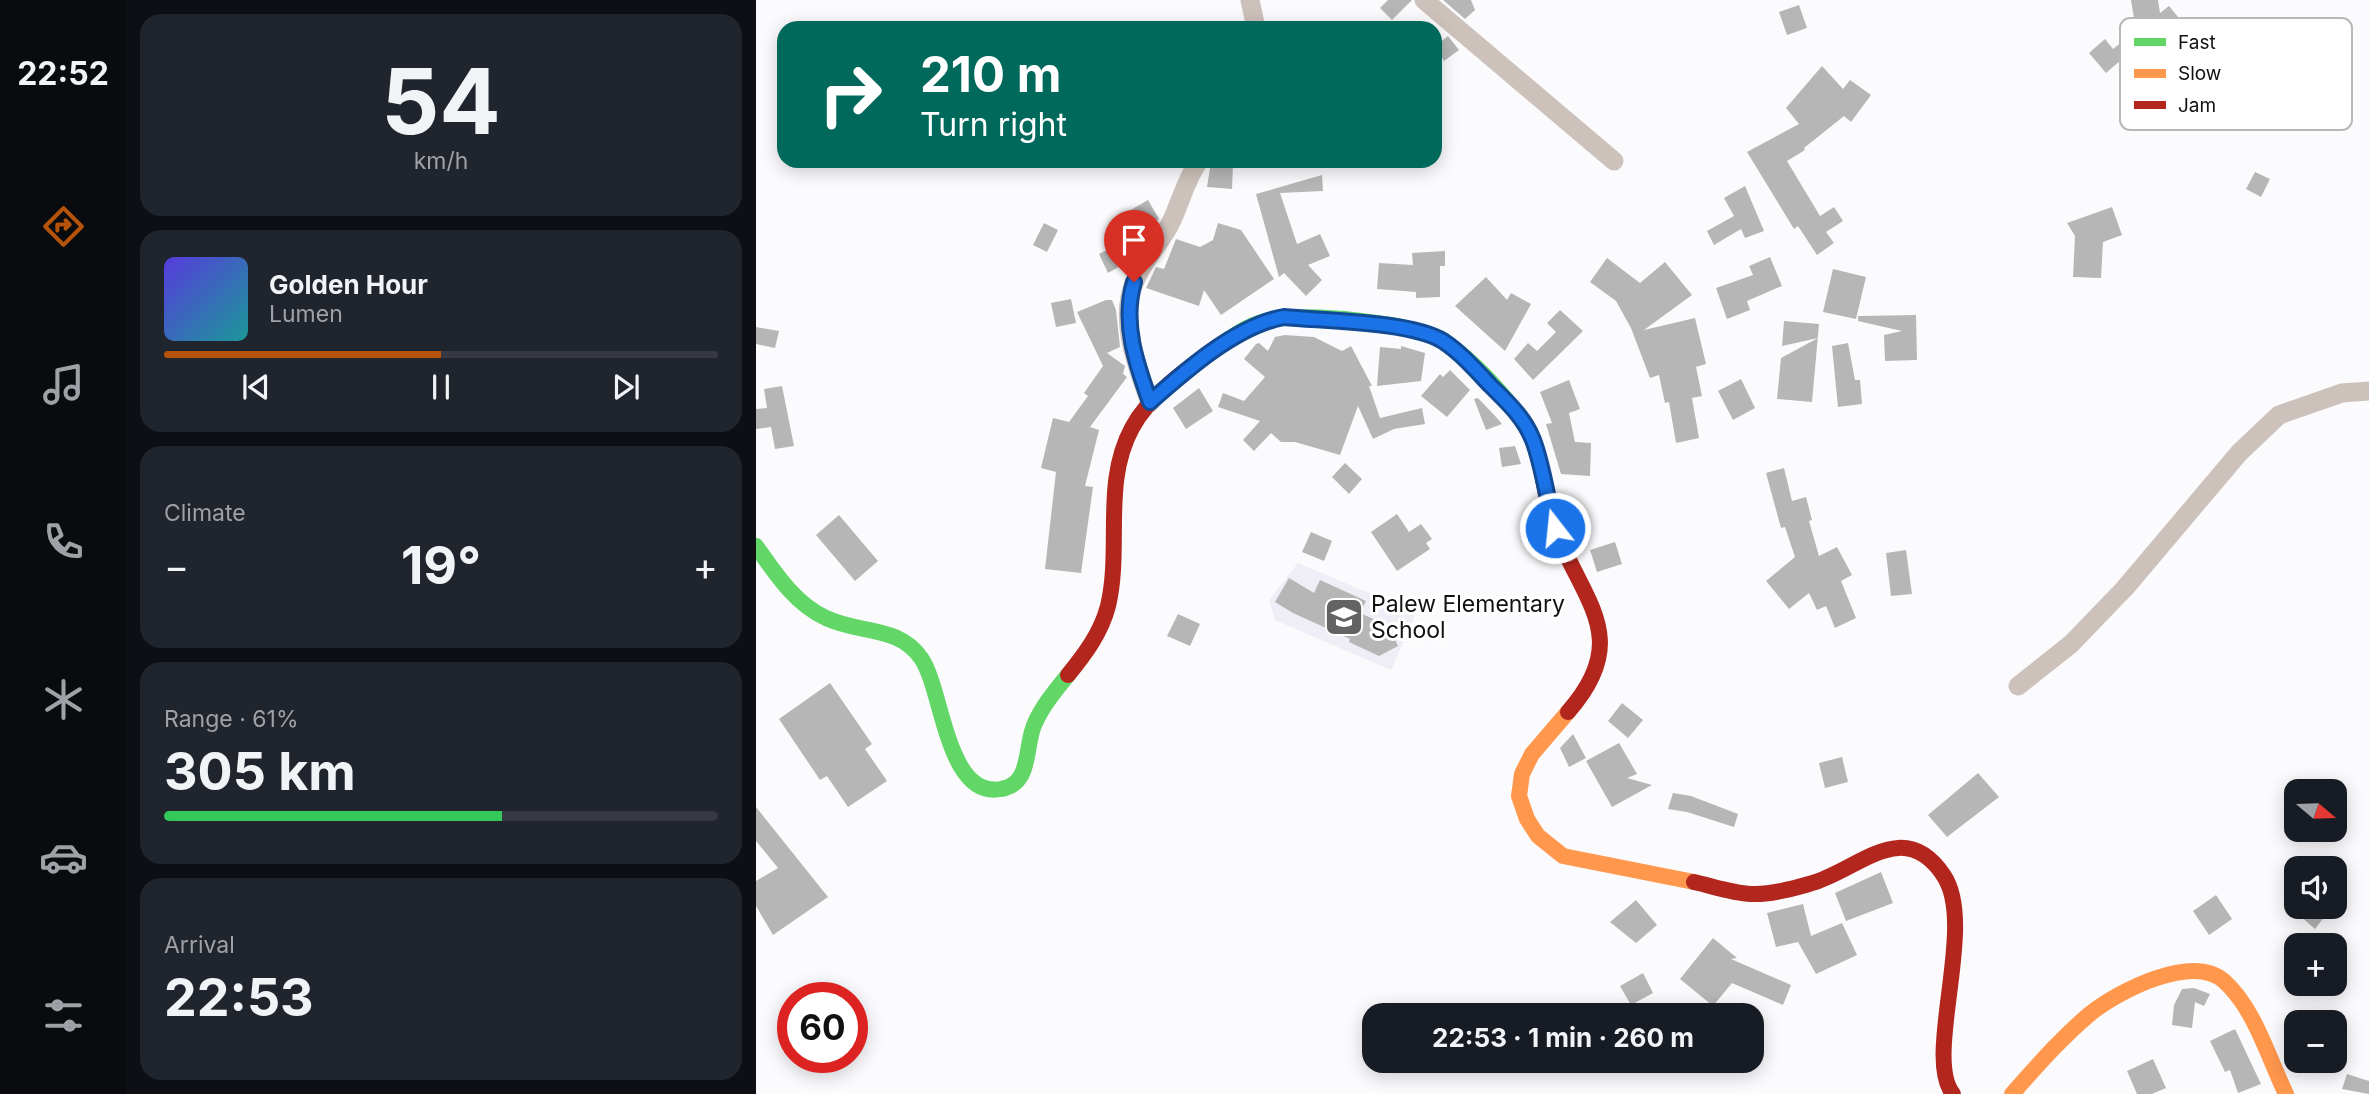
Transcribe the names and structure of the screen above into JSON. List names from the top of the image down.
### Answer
{
  "places": {
    "school or university": ["Palew Elementary School"]
  },
  "legend": ["Fast", "Slow", "Jam"],
  "north": "right",
  "page": {
    "tabs": "22:52",
    "tile": [
      ["54", "km/h"],
      "Climate",
      ["Range · 61%", "305 km"],
      ["Arrival", "22:53"]
    ],
    "turn": ["210 m", "Turn right"],
    "song": ["Golden Hour", "Lumen"],
    "heat": ["−", "19°", "+"],
    "map_buttons": ["+", "−"],
    "limit": "60",
    "trip": "22:53 · 1 min · 260 m"
  }
}
